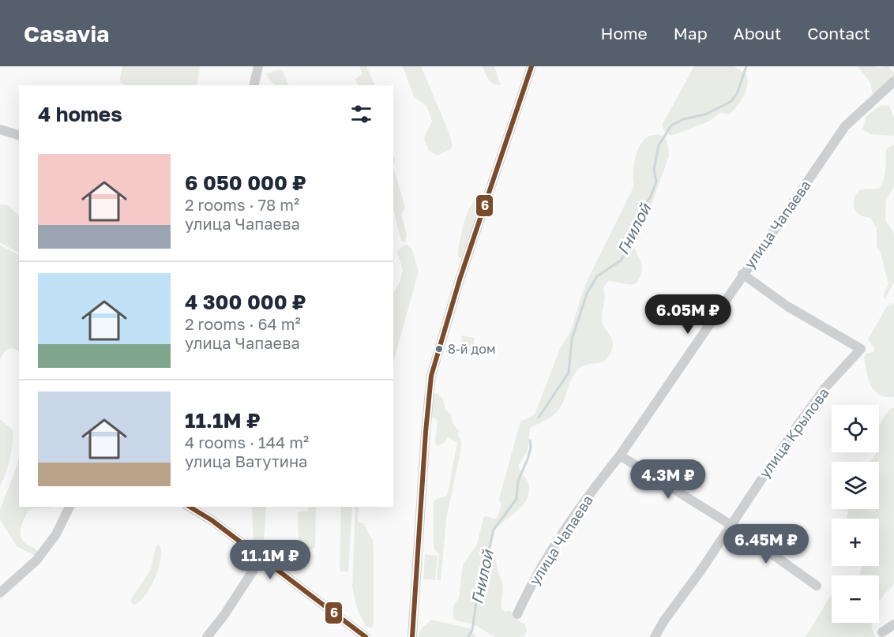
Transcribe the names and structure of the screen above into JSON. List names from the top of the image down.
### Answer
{
  "streets": {
    "street": ["улица Чапаева", "улица Крылова"]
  },
  "crossings": [
    ["улица Чапаева", "улица Крылова"]
  ],
  "water": ["Гнилой"],
  "places": ["8-й дом"],
  "lines": ["transit line 6"],
  "page": {
    "header": "Casavia",
    "nav": [
      "Home",
      "Map",
      "About",
      "Contact"
    ],
    "heading": "4 homes",
    "list": [
      {
        "name": "6 050 000 ₽",
        "note": "2 rooms · 78 m² · улица Чапаева"
      },
      {
        "name": "4 300 000 ₽",
        "note": "2 rooms · 64 m² · улица Чапаева"
      },
      {
        "name": "11.1M ₽",
        "note": "4 rooms · 144 m² · улица Ватутина"
      }
    ],
    "price": [
      "6.05M ₽",
      "4.3M ₽",
      "6.45M ₽",
      "11.1M ₽"
    ],
    "map_buttons": ["+", "−"]
  }
}
